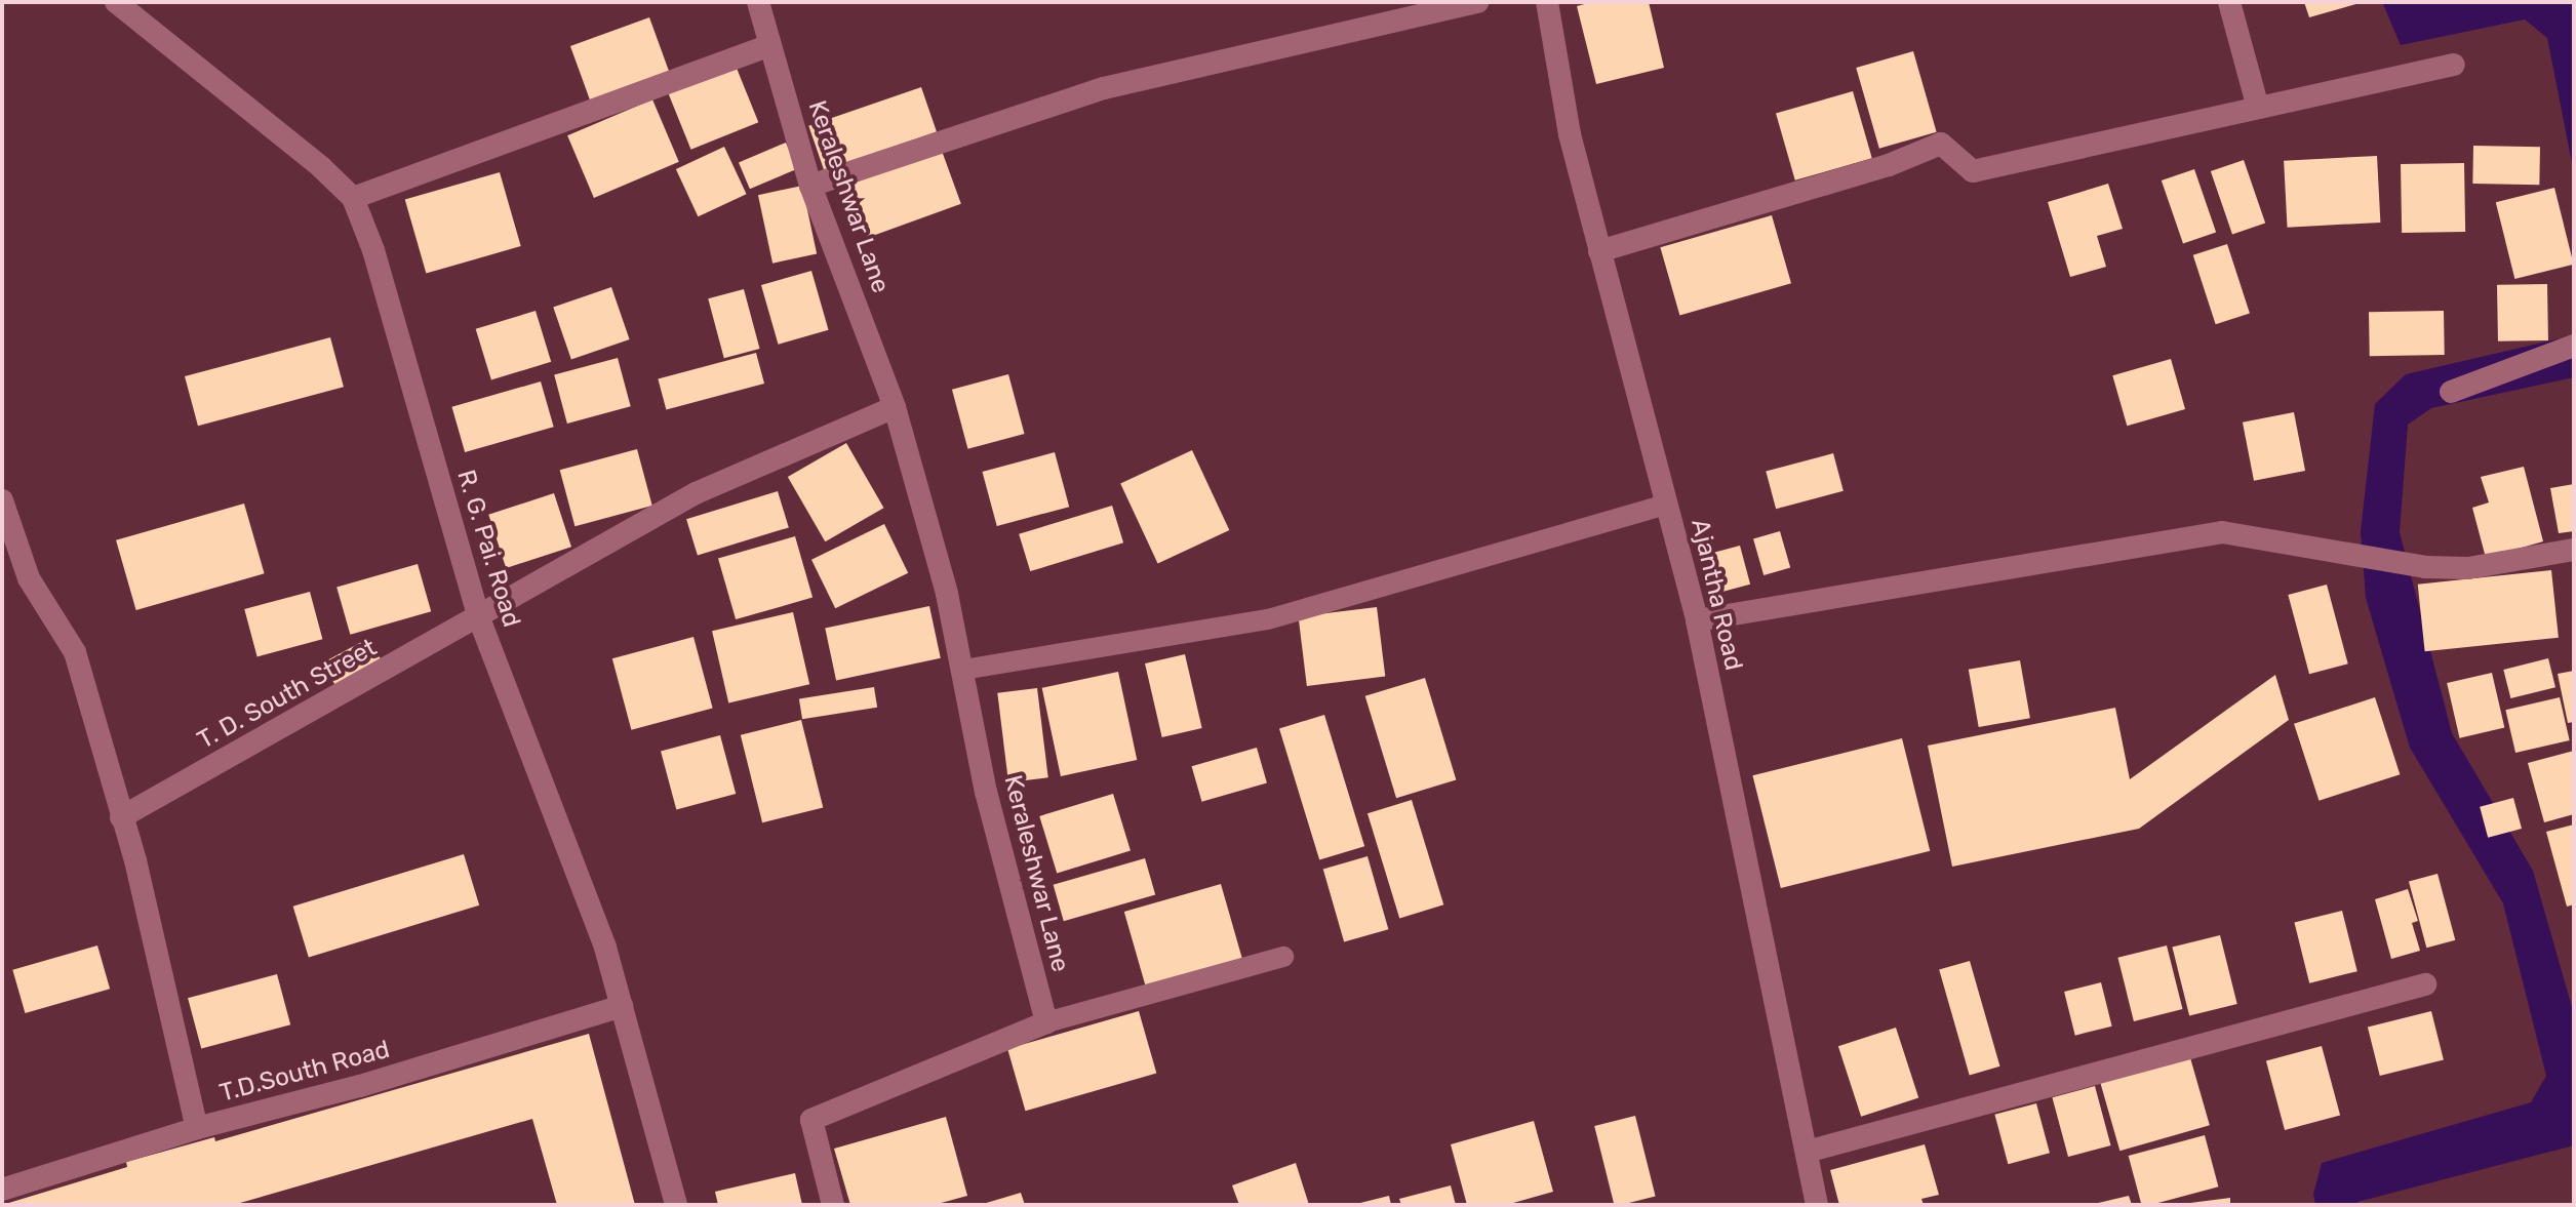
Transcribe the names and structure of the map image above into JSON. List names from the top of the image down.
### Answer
{
  "streets": {
    "street": [
      "Keraleshwar Lane",
      "R. G. Pai. Road",
      "Ajantha Road",
      "T. D. South Street",
      "T.D.South Road"
    ]
  },
  "crossings": [
    ["R. G. Pai. Road", "T. D. South Street"],
    ["R. G. Pai. Road", "T.D.South Road"]
  ]
}
